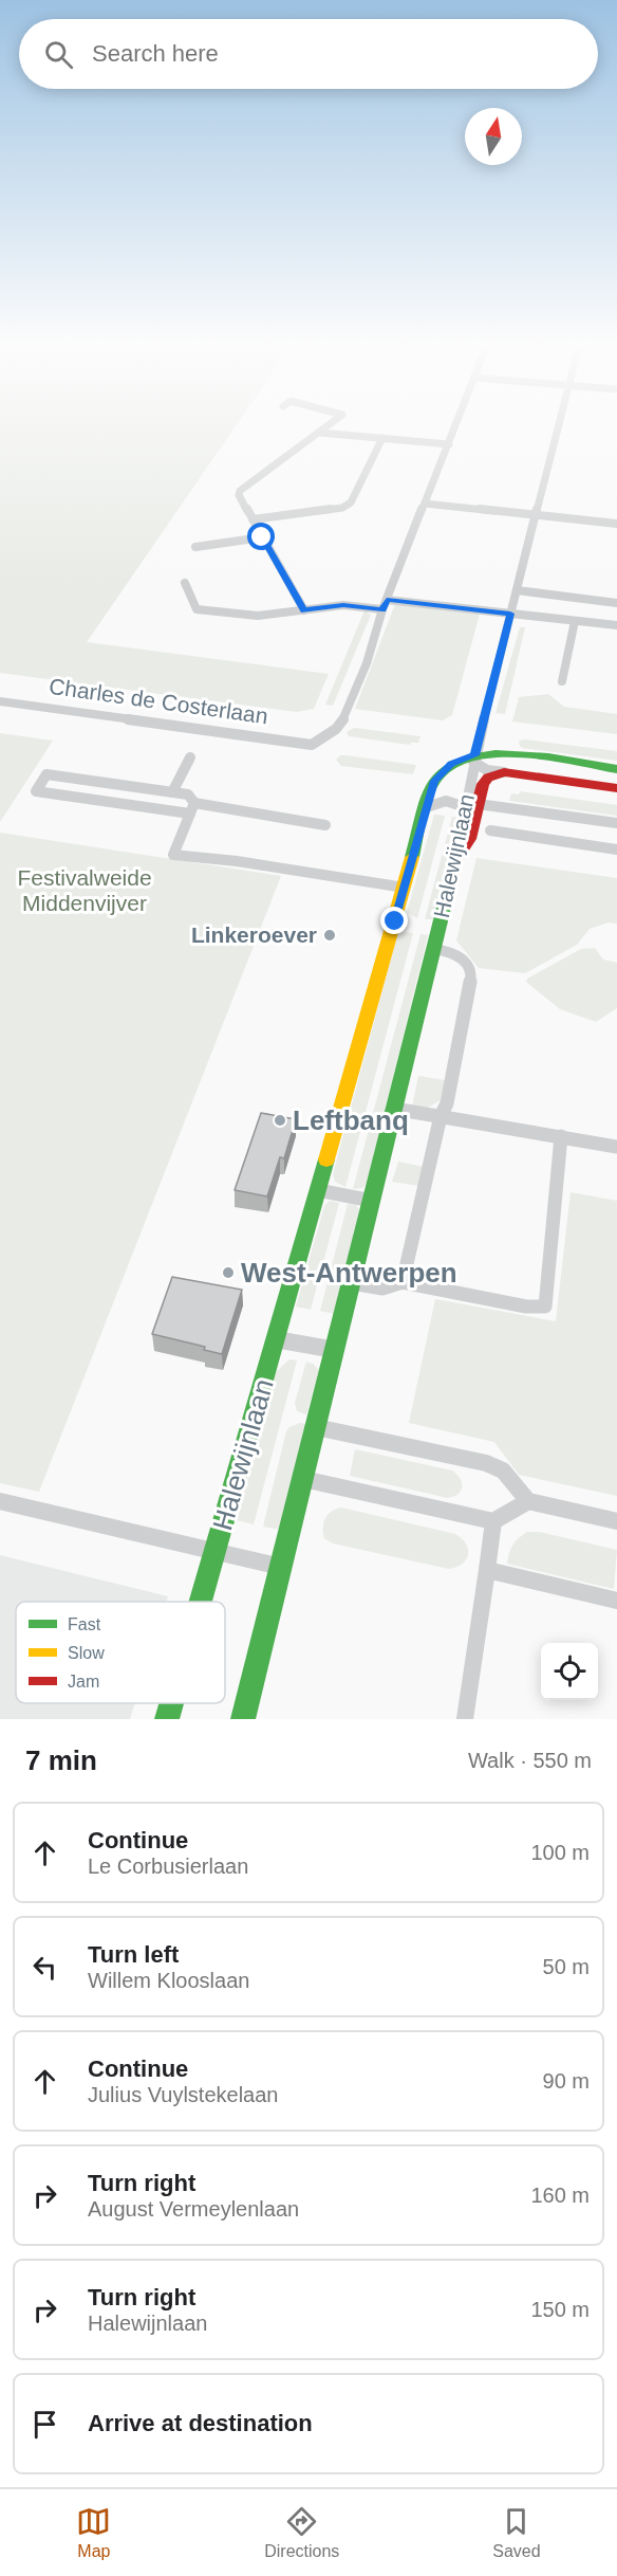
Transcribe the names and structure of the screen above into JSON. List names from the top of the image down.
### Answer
{
  "streets": {
    "main road": ["Halewijnlaan"],
    "street": ["Charles de Costerlaan"]
  },
  "parks": ["Festivalweide Middenvijver"],
  "places": ["Linkeroever", "Leftbanq", "West-Antwerpen"],
  "legend": ["Fast", "Slow", "Jam"],
  "north": "top",
  "page": {
    "search": "Search here",
    "heading": ["7 min", "Walk · 550 m"],
    "list": [
      ["Continue", "Le Corbusierlaan", "100 m"],
      ["Turn left", "Willem Klooslaan", "50 m"],
      ["Continue", "Julius Vuylstekelaan", "90 m"],
      ["Turn right", "August Vermeylenlaan", "160 m"],
      ["Turn right", "Halewijnlaan", "150 m"],
      "Arrive at destination"
    ],
    "nav": ["Map", "Directions", "Saved"]
  }
}
